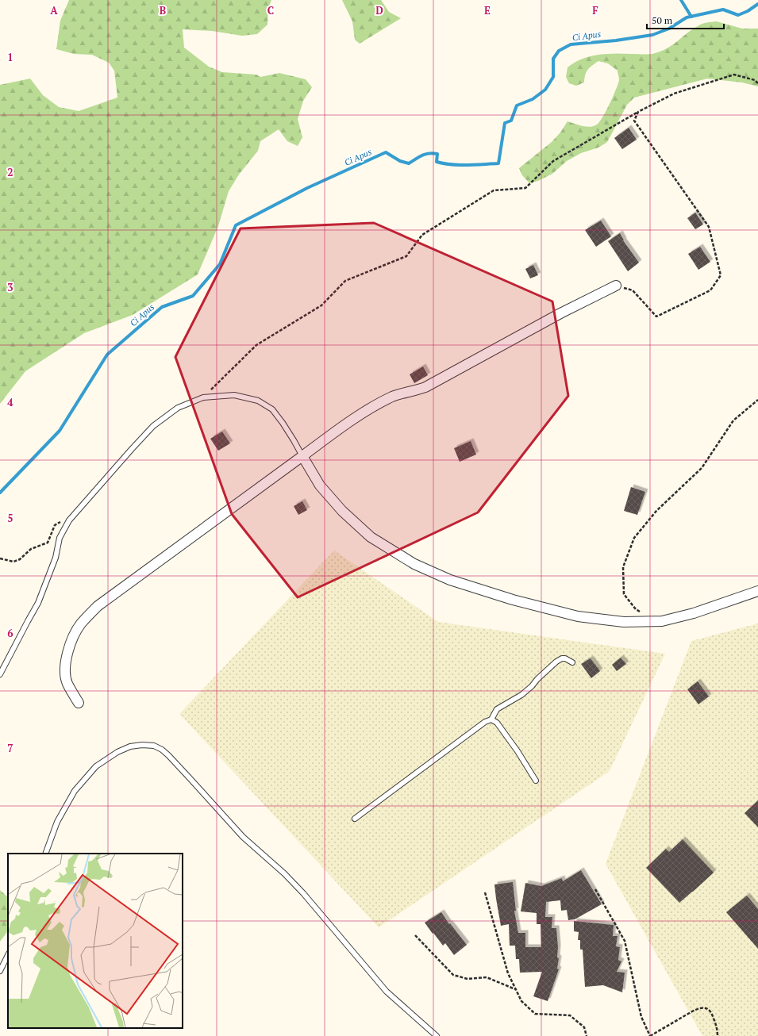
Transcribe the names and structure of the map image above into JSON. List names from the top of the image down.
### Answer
{
  "water": ["Ci Apus"],
  "scale_bar": "50 m",
  "grid": {
    "columns": [
      "A",
      "B",
      "C",
      "D",
      "E",
      "F"
    ],
    "rows": [
      "1",
      "2",
      "3",
      "4",
      "5",
      "6",
      "7"
    ]
  }
}
